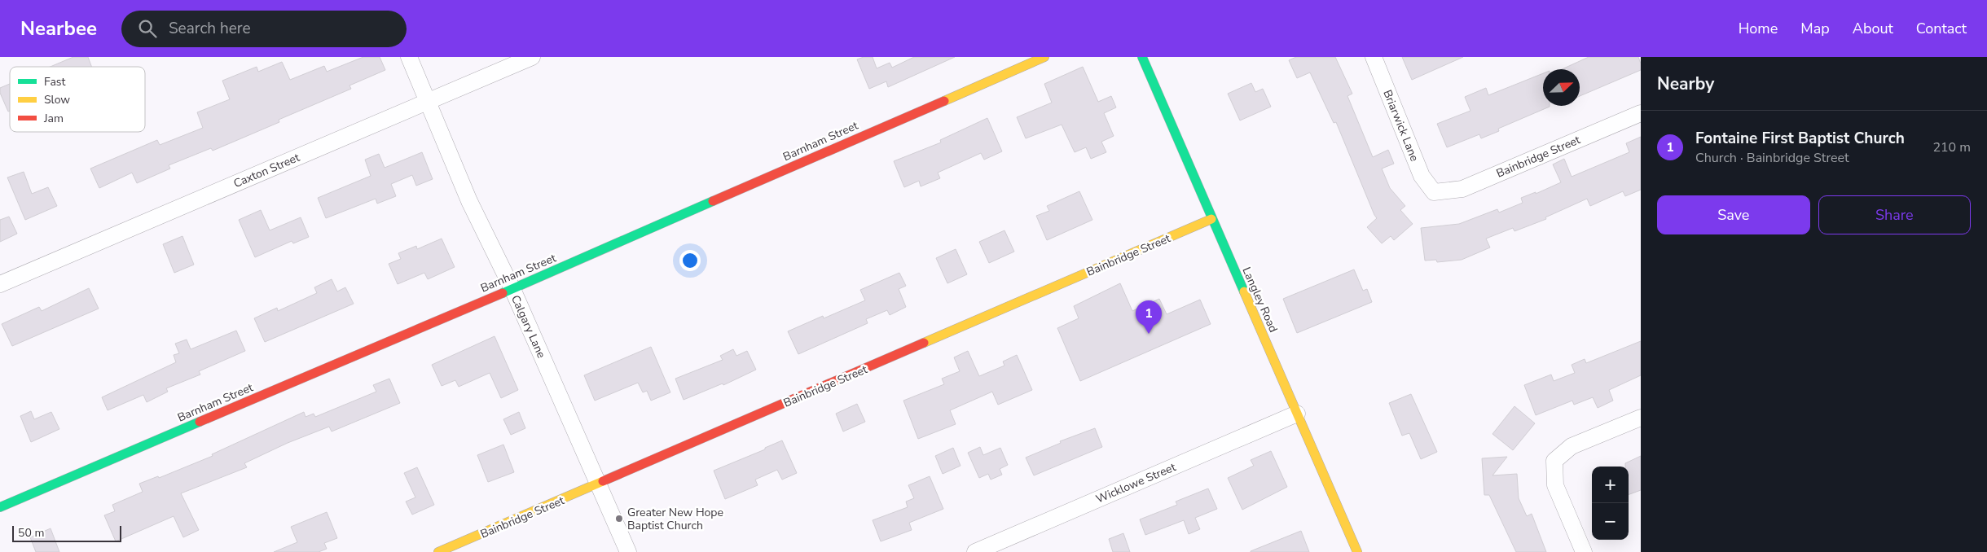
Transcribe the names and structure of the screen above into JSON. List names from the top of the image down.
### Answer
{
  "streets": {
    "street": [
      "Briarwick Lane",
      "Barnham Street",
      "Bainbridge Street",
      "Caxton Street",
      "Langley Road",
      "Calgary Lane",
      "Wicklowe Street"
    ]
  },
  "crossings": [
    ["Briarwick Lane", "Bainbridge Street"],
    ["Barnham Street", "Calgary Lane"],
    ["Bainbridge Street", "Langley Road"],
    ["Bainbridge Street", "Calgary Lane"],
    ["Caxton Street", "Calgary Lane"],
    ["Langley Road", "Wicklowe Street"]
  ],
  "places": ["Greater New Hope Baptist Church"],
  "legend": ["Fast", "Slow", "Jam"],
  "scale_bar": "50 m",
  "north": "top right",
  "page": {
    "header": "Nearbee",
    "search": "Search here",
    "nav": [
      "Home",
      "Map",
      "About",
      "Contact"
    ],
    "heading": "Nearby",
    "list": [
      {
        "mark": "1",
        "name": "Fontaine First Baptist Church",
        "note": "Church · Bainbridge Street",
        "value": "210 m"
      }
    ],
    "buttons": ["Save", "Share"],
    "pins": "1",
    "map_buttons": ["+", "−"],
    "scale": "50 m"
  }
}
